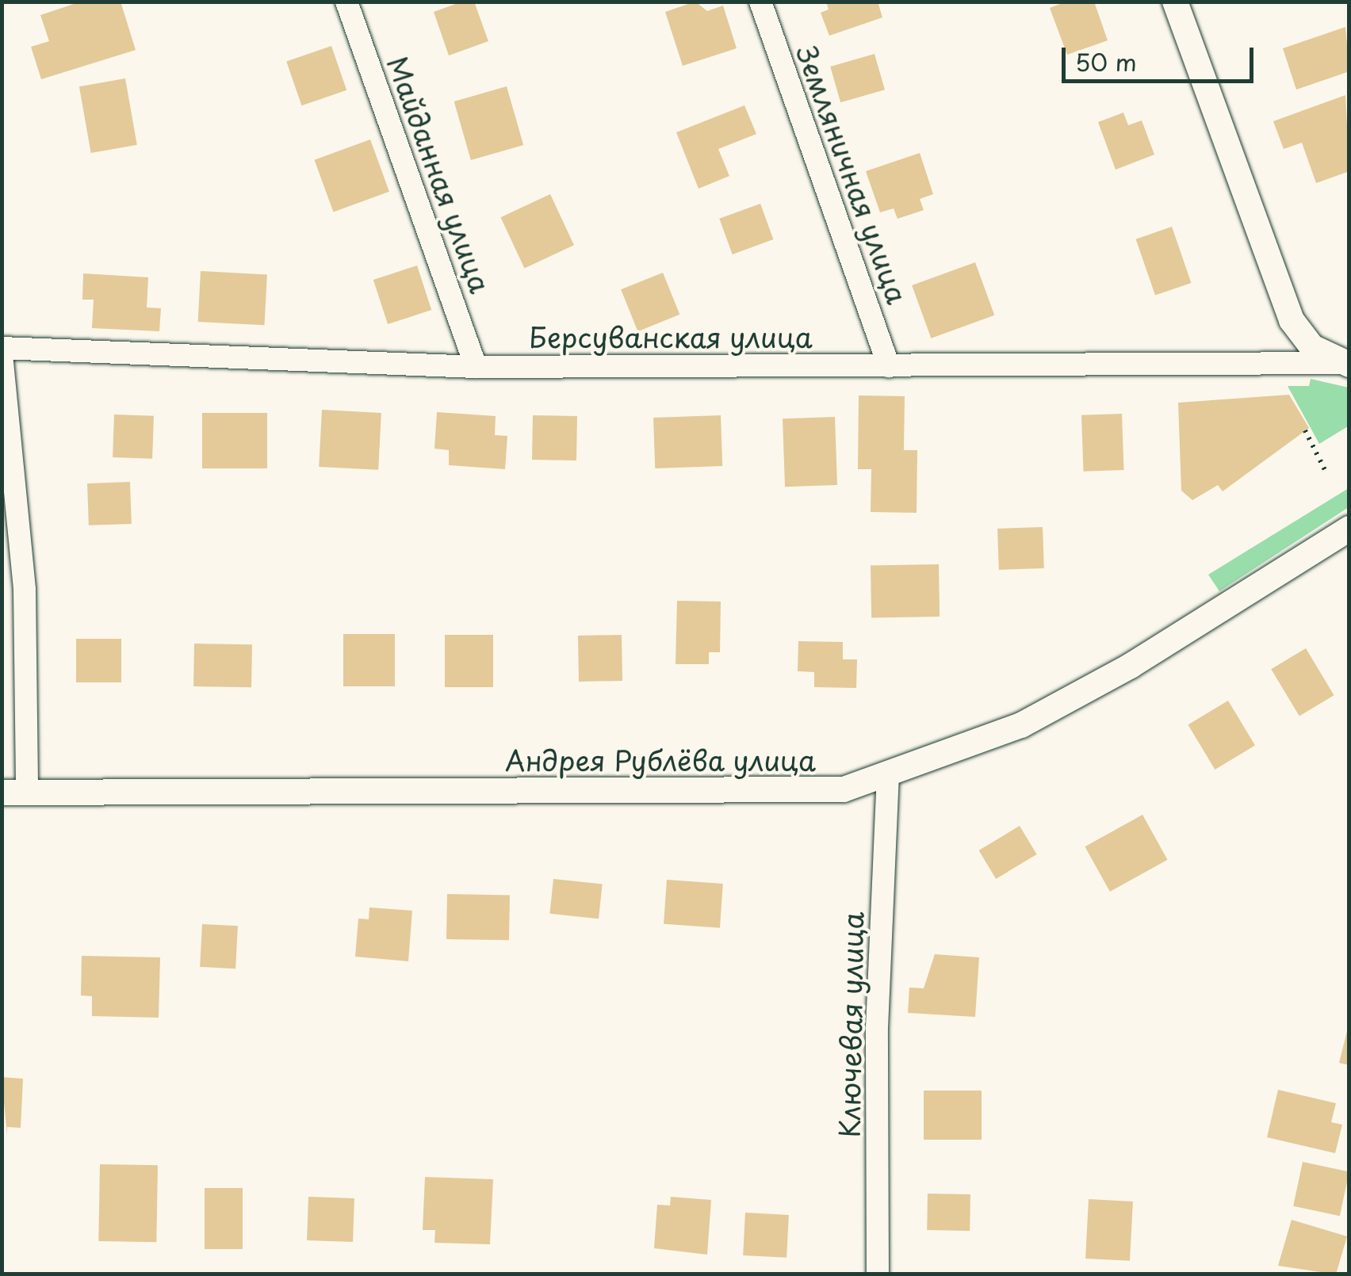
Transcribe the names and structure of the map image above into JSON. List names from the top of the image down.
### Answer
{
  "streets": {
    "street": [
      "Майданная улица",
      "Земляничная улица",
      "Берсуванская улица",
      "Андрея Рублёва улица",
      "Ключевая улица"
    ]
  },
  "crossings": [
    ["Майданная улица", "Берсуванская улица"],
    ["Земляничная улица", "Берсуванская улица"],
    ["Андрея Рублёва улица", "Ключевая улица"]
  ],
  "scale_bar": "50 m"
}
